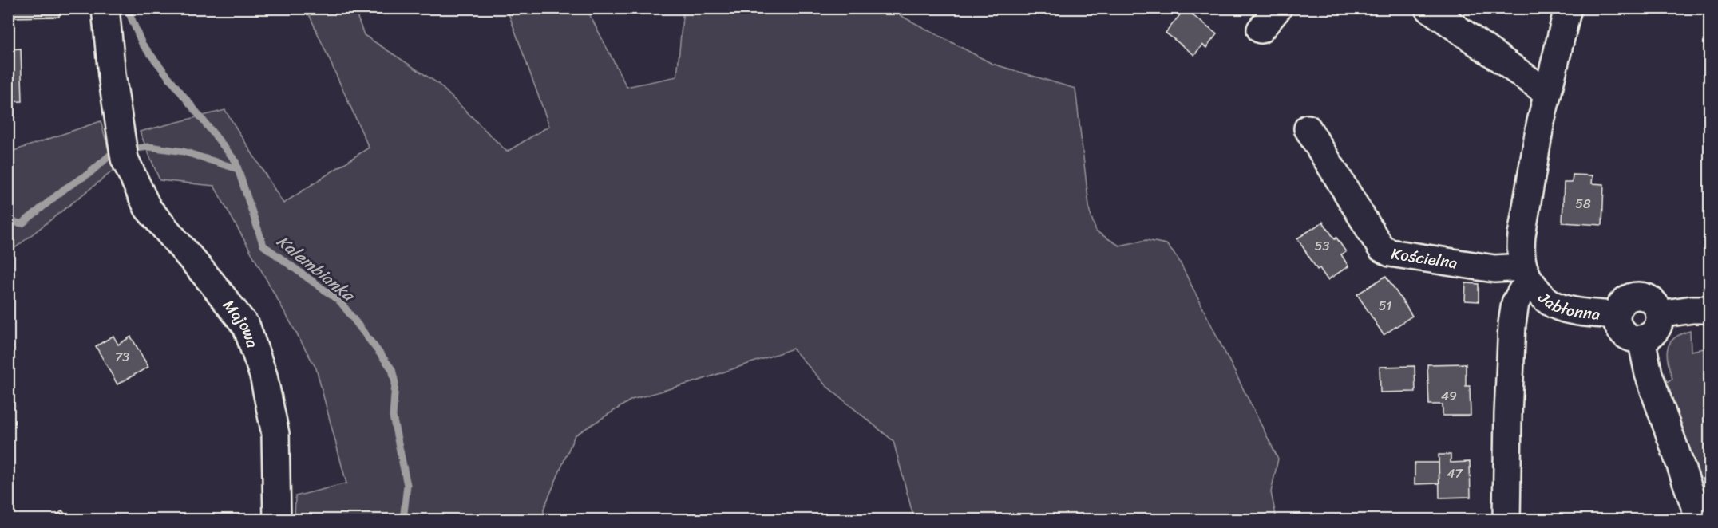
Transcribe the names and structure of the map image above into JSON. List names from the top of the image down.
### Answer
{
  "streets": {
    "street": ["Kościelna", "Jabłonna", "Majowa"]
  },
  "crossings": [
    ["Kościelna", "Jabłonna"]
  ],
  "water": ["Kalembianka"],
  "house_numbers": [
    "58",
    "53",
    "51",
    "73",
    "49",
    "47"
  ]
}
